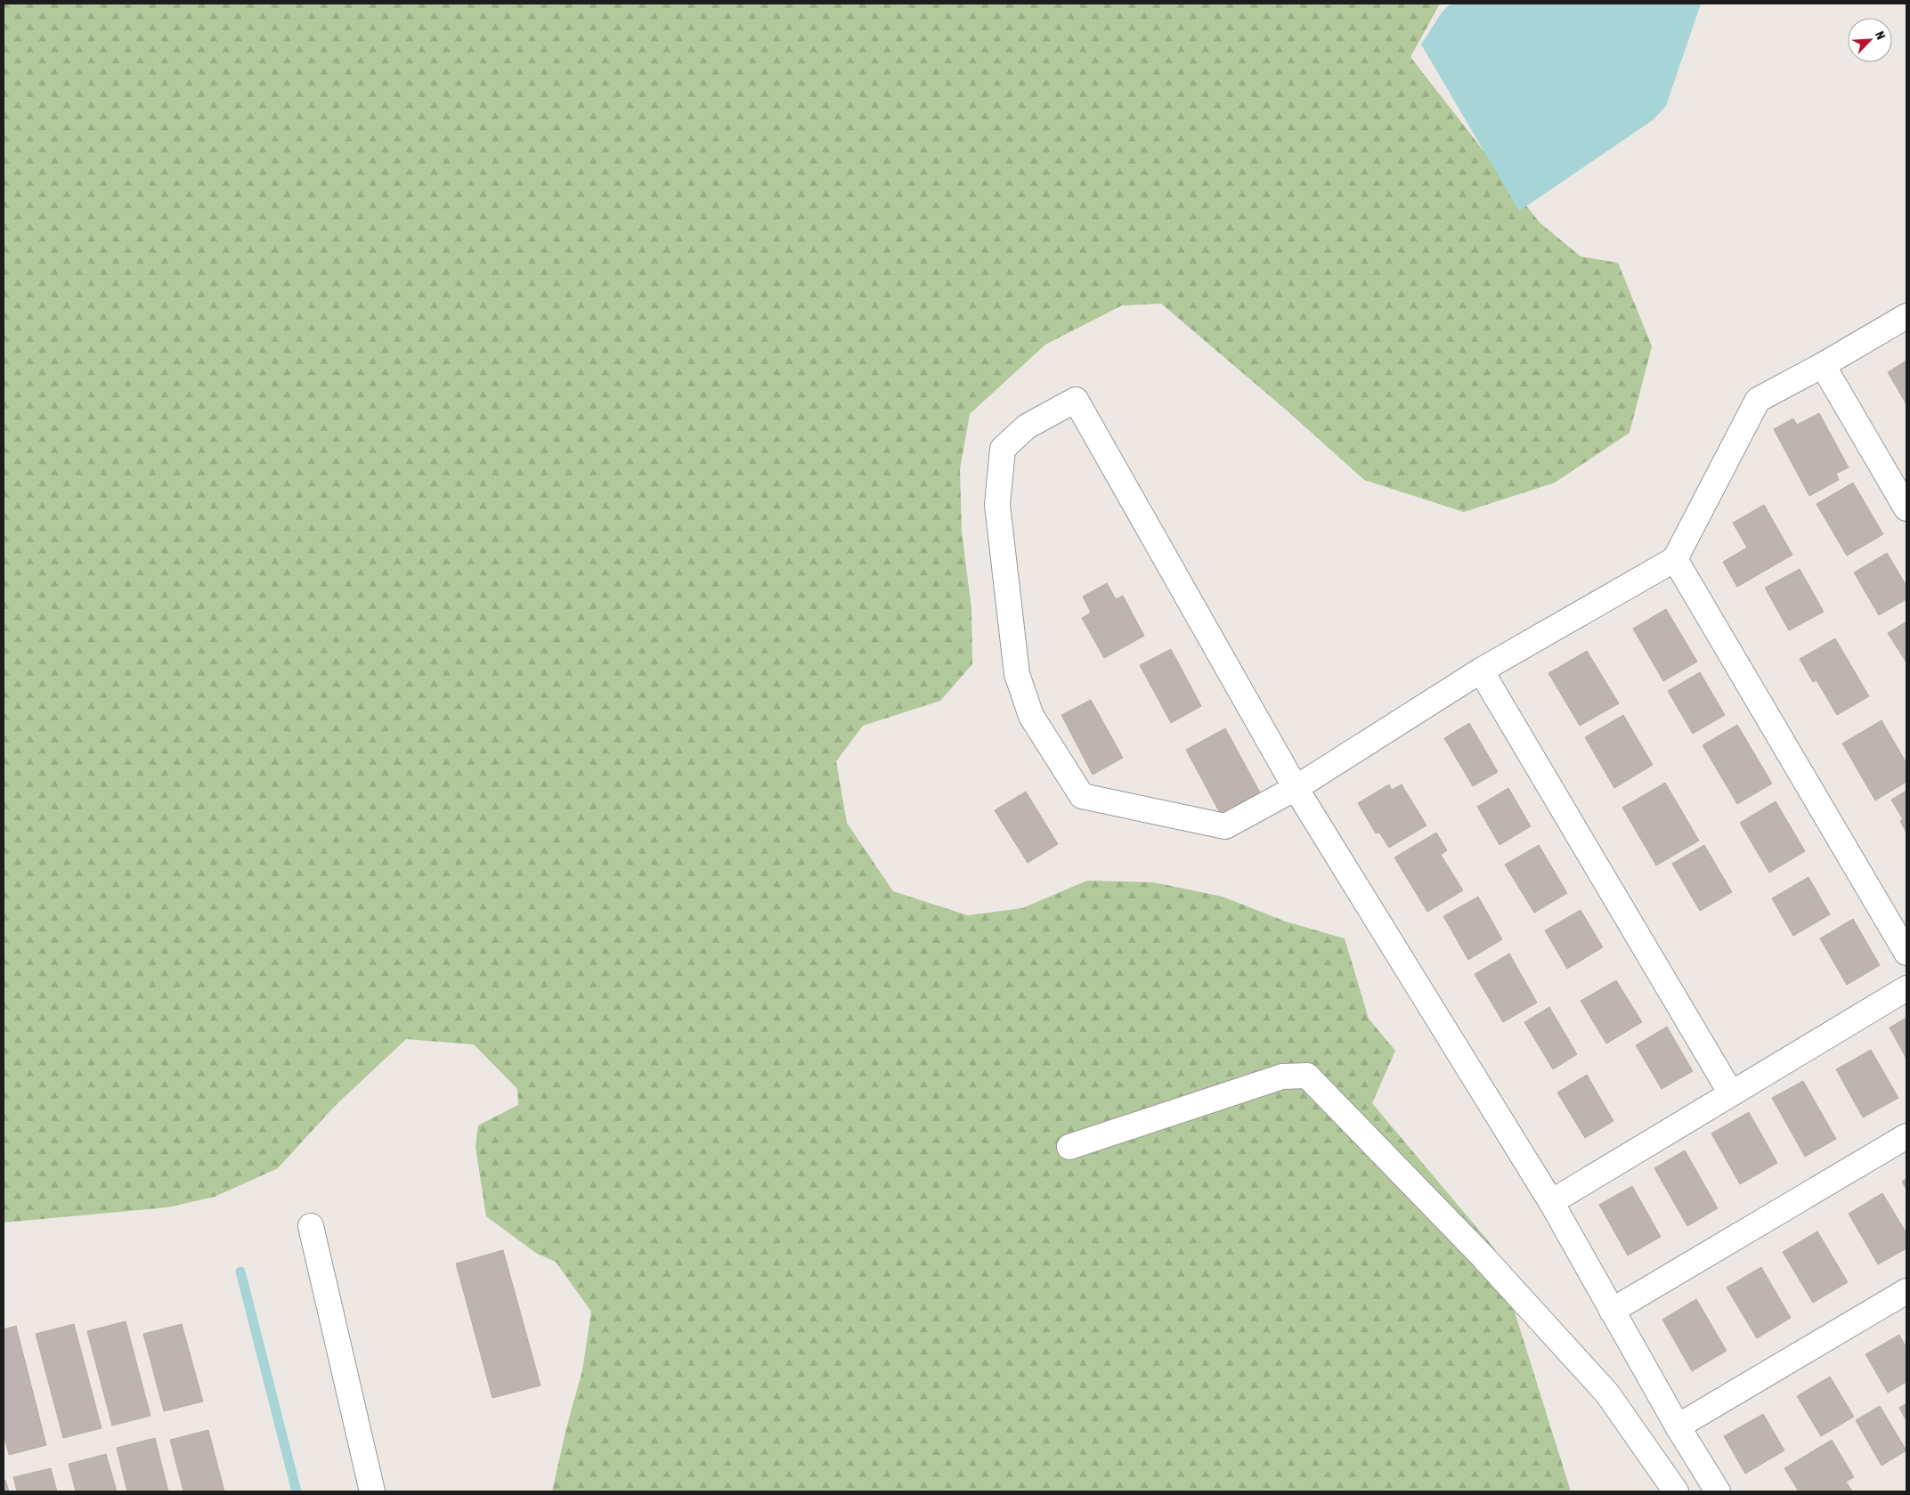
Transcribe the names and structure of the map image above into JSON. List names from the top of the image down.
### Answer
{
  "north": "top right"
}
